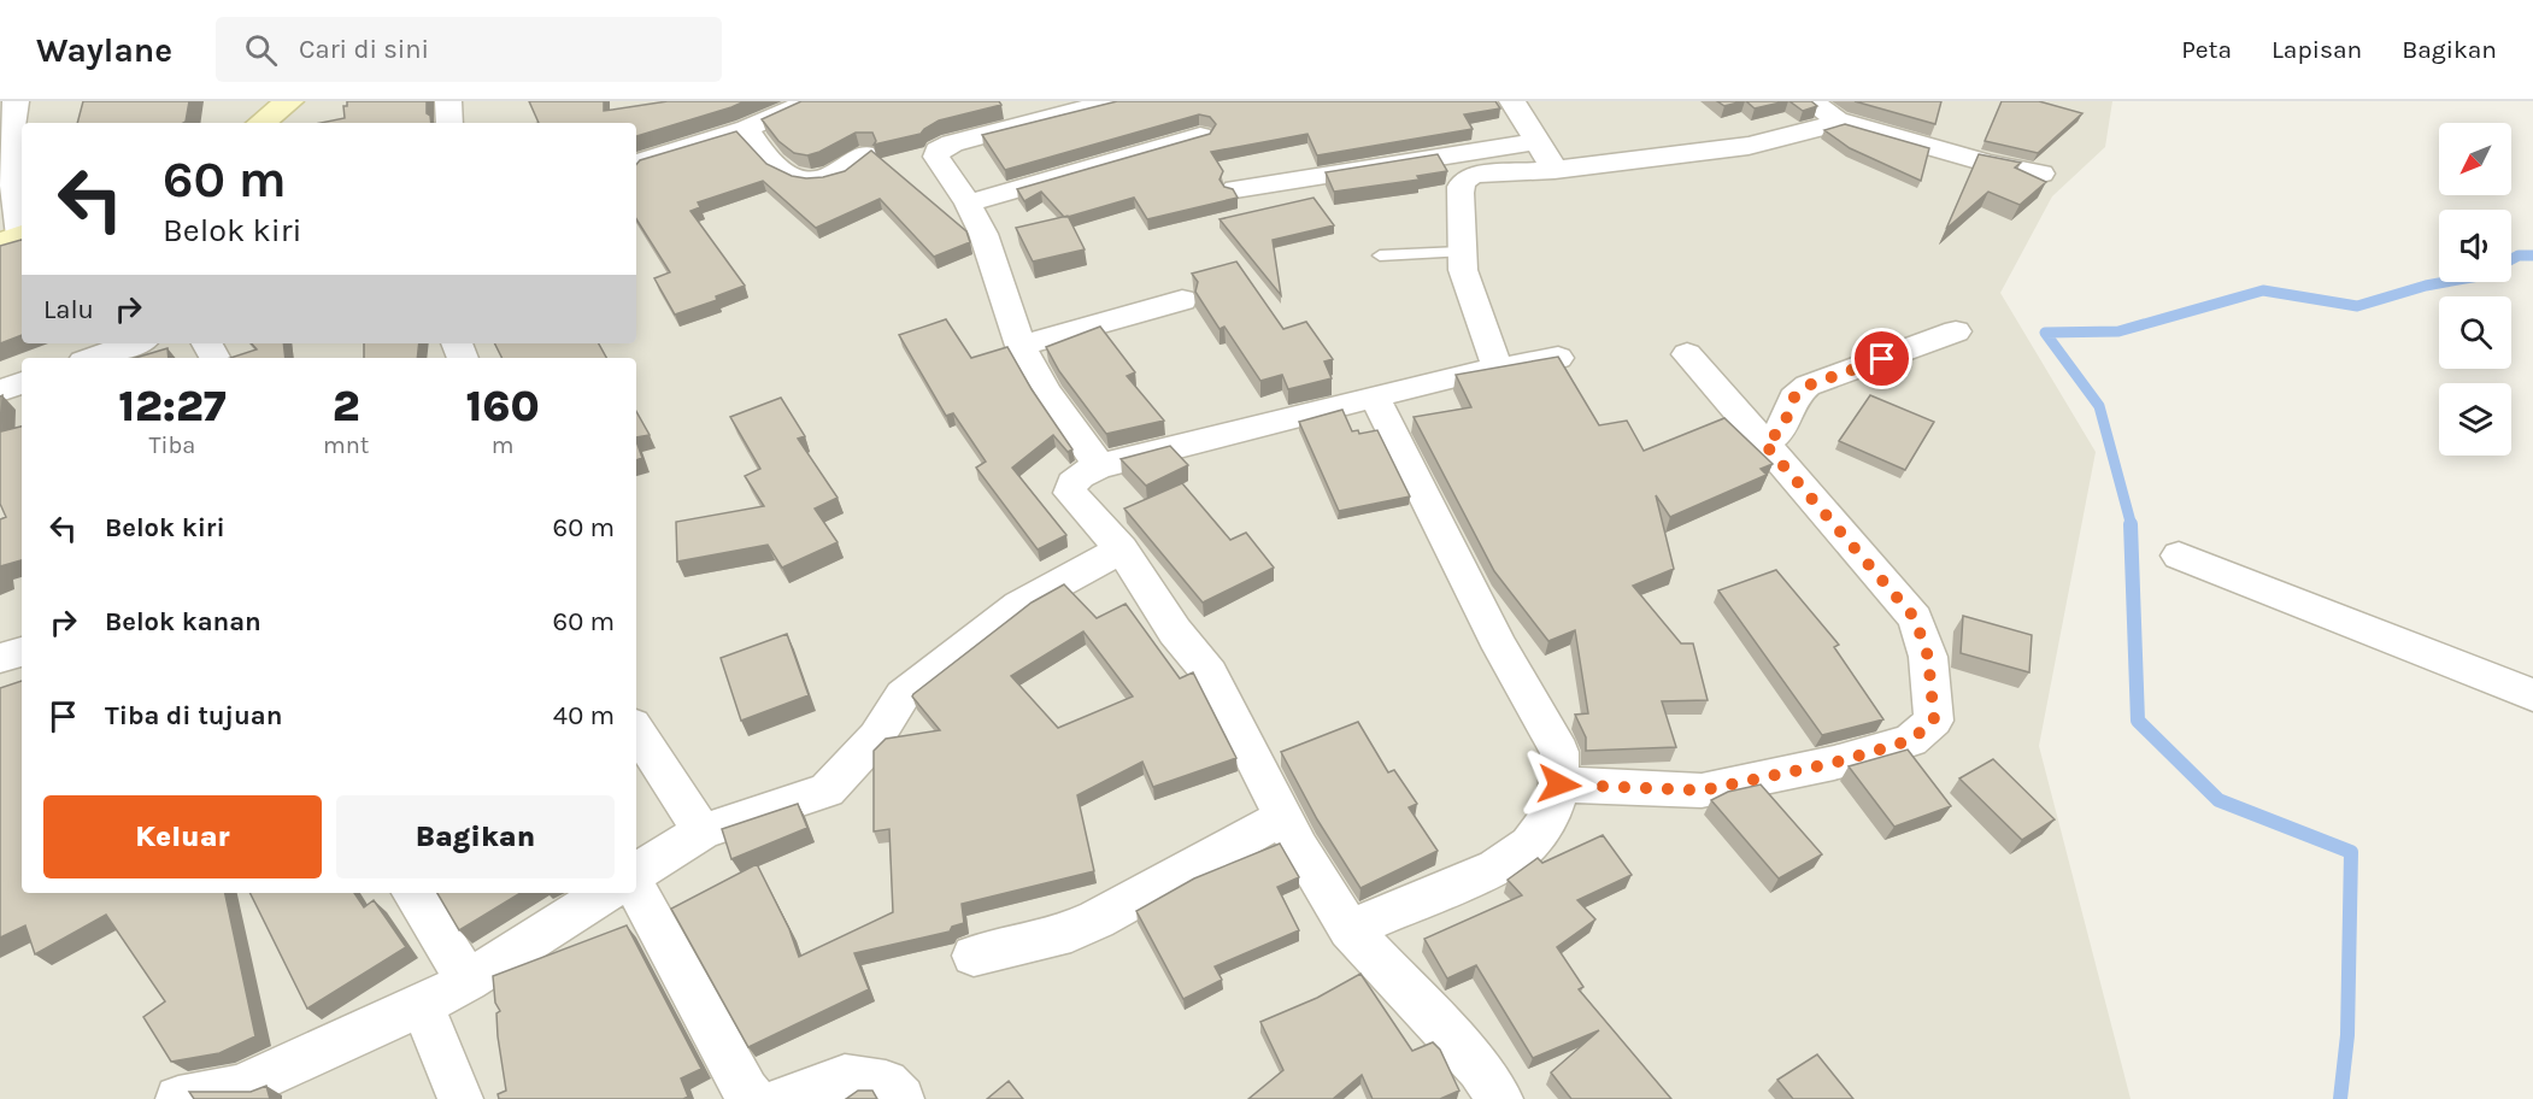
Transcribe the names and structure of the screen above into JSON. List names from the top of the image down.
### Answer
{
  "north": "bottom left",
  "page": {
    "header": "Waylane",
    "search": "Cari di sini",
    "nav": ["Peta", "Lapisan", "Bagikan"],
    "turn": ["60 m", "Belok kiri"],
    "then": "Lalu",
    "eta": [
      "12:27",
      "Tiba",
      "2",
      "mnt",
      "160",
      "m"
    ],
    "list": [
      {
        "name": "Belok kiri",
        "value": "60 m"
      },
      {
        "name": "Belok kanan",
        "value": "60 m"
      },
      {
        "name": "Tiba di tujuan",
        "value": "40 m"
      }
    ],
    "buttons": ["Keluar", "Bagikan"]
  }
}
